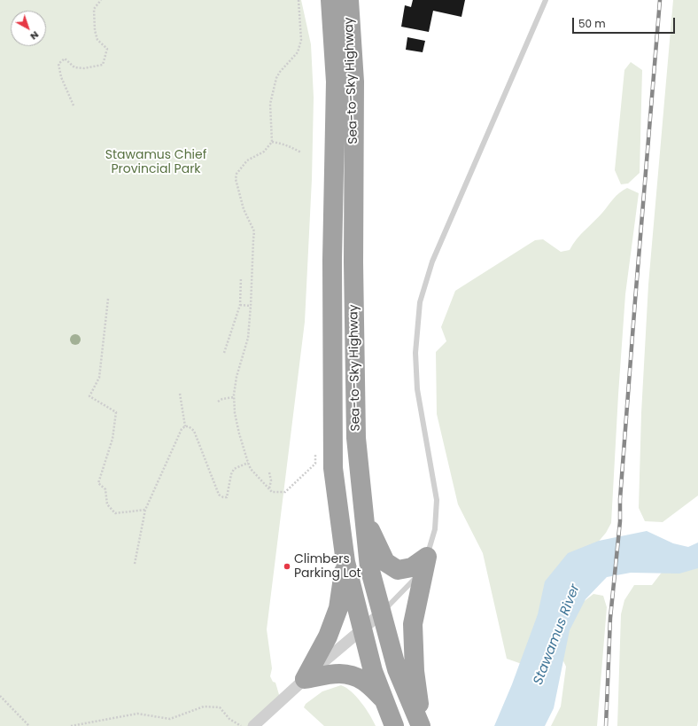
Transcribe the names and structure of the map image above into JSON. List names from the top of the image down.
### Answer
{
  "streets": {
    "highway": ["Sea-to-Sky Highway"]
  },
  "water": ["Stawamus River"],
  "parks": ["Stawamus Chief Provincial Park"],
  "places": ["Climbers Parking Lot"],
  "scale_bar": "50 m",
  "north": "bottom right"
}
